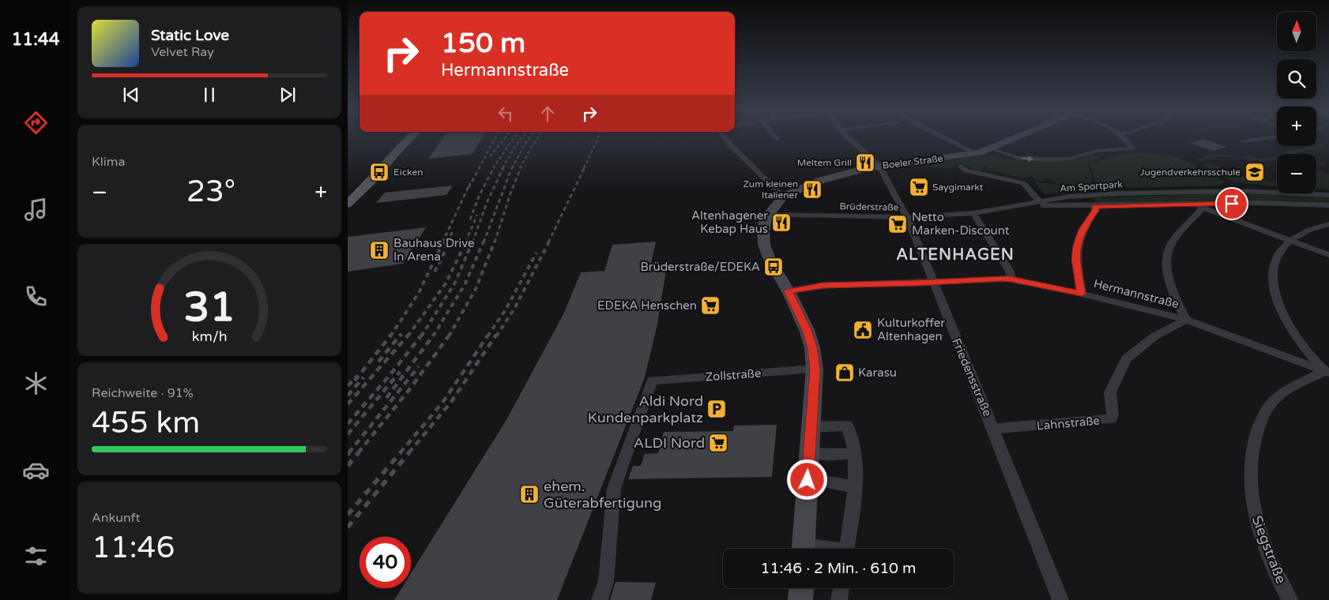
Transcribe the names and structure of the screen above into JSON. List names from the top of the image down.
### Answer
{
  "streets": {
    "street": [
      "Boeler Straße",
      "Am Sportpark",
      "Brüderstraße",
      "Hermannstraße",
      "Zollstraße",
      "Friedensstraße",
      "Lahnstraße",
      "Siegstraße"
    ]
  },
  "crossings": [
    ["Boeler Straße", "Friedensstraße"],
    ["Am Sportpark", "Brüderstraße"],
    ["Brüderstraße", "Friedensstraße"],
    ["Hermannstraße", "Friedensstraße"],
    ["Hermannstraße", "Lahnstraße"],
    ["Hermannstraße", "Siegstraße"],
    ["Friedensstraße", "Lahnstraße"]
  ],
  "districts": ["ALTENHAGEN"],
  "places": {
    "restaurant": ["Meltem Grill", "Zum kleinen Italiener", "Altenhagener Kebap Haus"],
    "bus stop": ["Eicken", "Brüderstraße/EDEKA"],
    "school or university": ["Jugendverkehrsschule"],
    "supermarket": [
      "Saygimarkt",
      "Netto Marken-Discount",
      "EDEKA Henschen",
      "ALDI Nord"
    ],
    "building": ["Bauhaus Drive In Arena", "ehem. Güterabfertigung"],
    "public building": ["Kulturkoffer Altenhagen"],
    "shop": ["Karasu"],
    "parking": ["Aldi Nord Kundenparkplatz"]
  },
  "north": "top",
  "page": {
    "tabs": "11:44",
    "map_buttons": ["+", "−"],
    "turn": ["150 m", "Hermannstraße"],
    "song": ["Static Love", "Velvet Ray"],
    "tile": [
      "Klima",
      ["Reichweite · 91%", "455 km"],
      ["Ankunft", "11:46"]
    ],
    "heat": ["−", "23°", "+"],
    "limit": "40",
    "trip": "11:46 · 2 Min. · 610 m",
    "gauge": ["31", "km/h"]
  }
}
